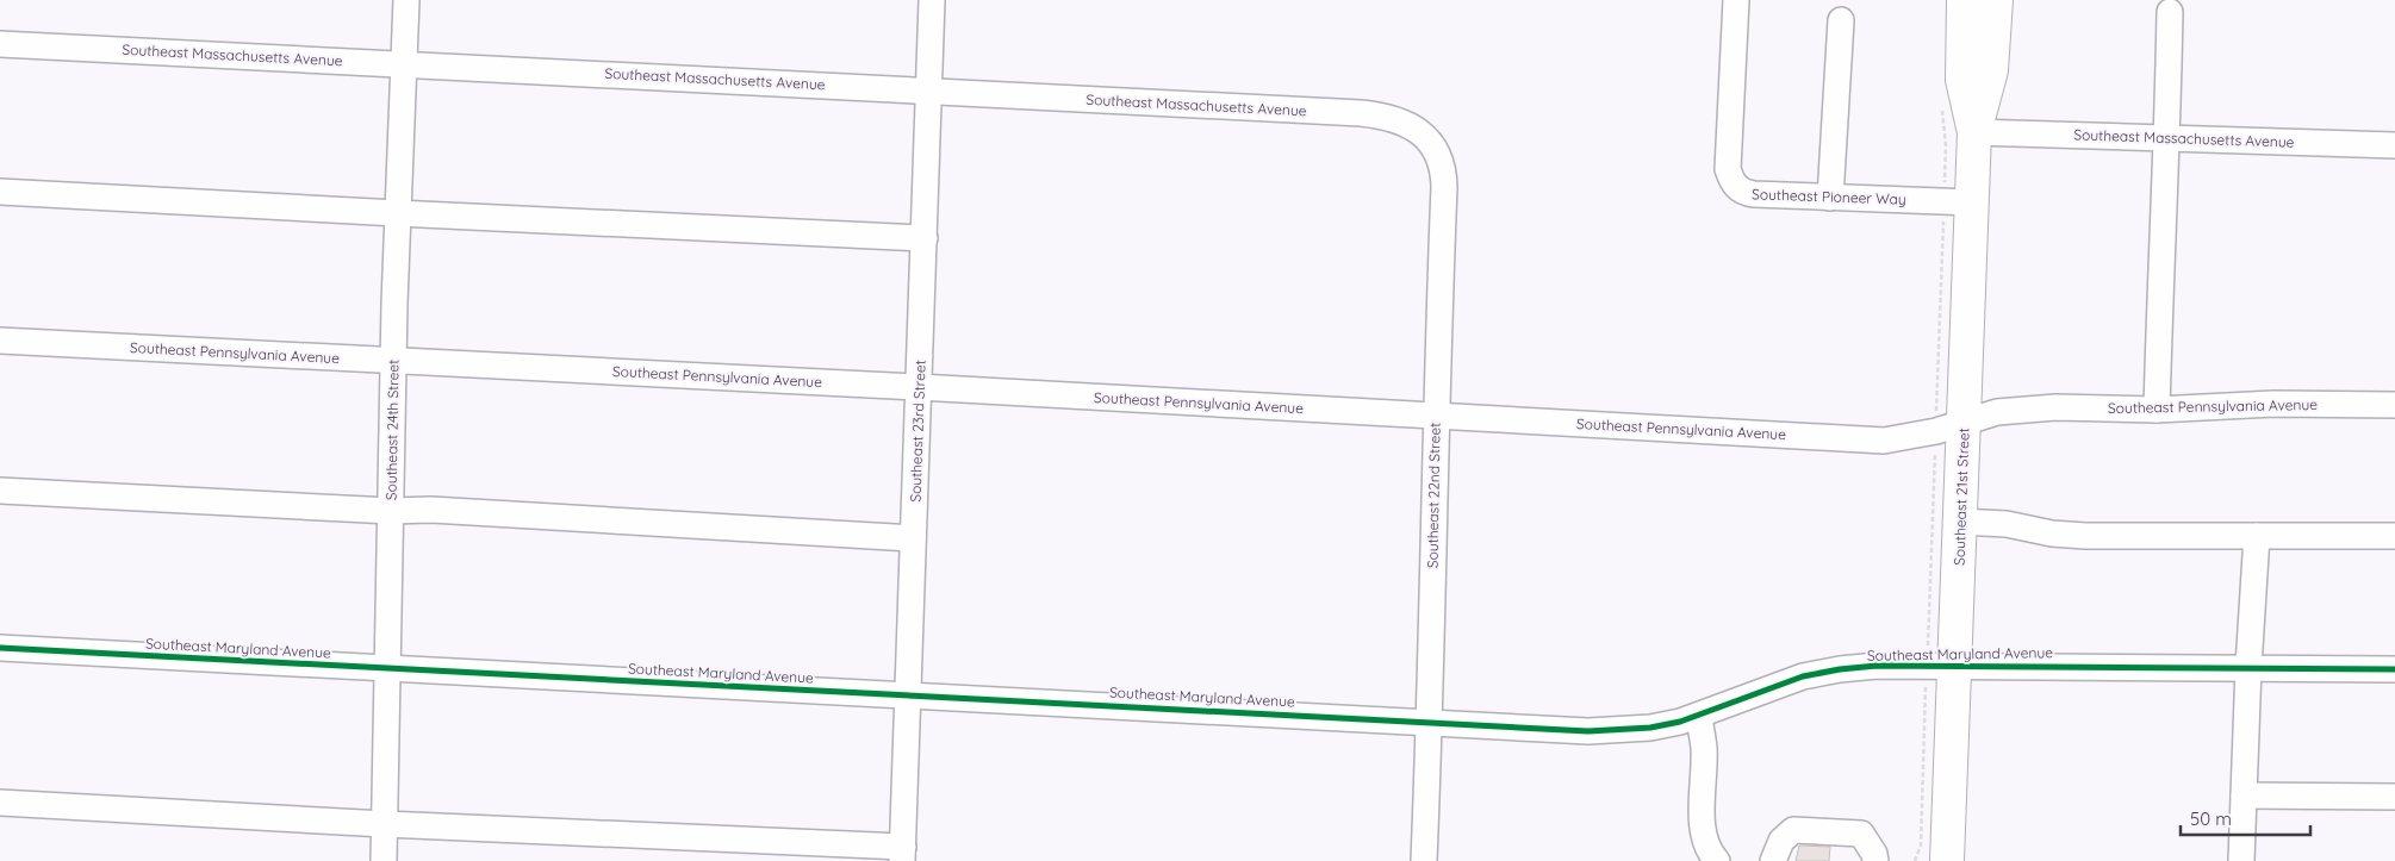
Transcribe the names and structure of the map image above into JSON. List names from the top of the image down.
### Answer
{
  "streets": {
    "main road": ["Southeast 21st Street"],
    "street": [
      "Southeast Massachusetts Avenue",
      "Southeast Pioneer Way",
      "Southeast Pennsylvania Avenue",
      "Southeast 24th Street",
      "Southeast 23rd Street",
      "Southeast 22nd Street",
      "Southeast Maryland Avenue"
    ]
  },
  "crossings": [
    ["Southeast Massachusetts Avenue", "Southeast 24th Street"],
    ["Southeast Massachusetts Avenue", "Southeast 23rd Street"],
    ["Southeast Massachusetts Avenue", "Southeast 22nd Street"],
    ["Southeast Massachusetts Avenue", "Southeast 21st Street"],
    ["Southeast Pioneer Way", "Southeast 21st Street"],
    ["Southeast Pennsylvania Avenue", "Southeast 24th Street"],
    ["Southeast Pennsylvania Avenue", "Southeast 23rd Street"],
    ["Southeast Pennsylvania Avenue", "Southeast 22nd Street"],
    ["Southeast Pennsylvania Avenue", "Southeast 21st Street"],
    ["Southeast 24th Street", "Southeast Maryland Avenue"],
    ["Southeast 23rd Street", "Southeast Maryland Avenue"],
    ["Southeast 22nd Street", "Southeast Maryland Avenue"],
    ["Southeast 21st Street", "Southeast Maryland Avenue"]
  ],
  "scale_bar": "50 m"
}
